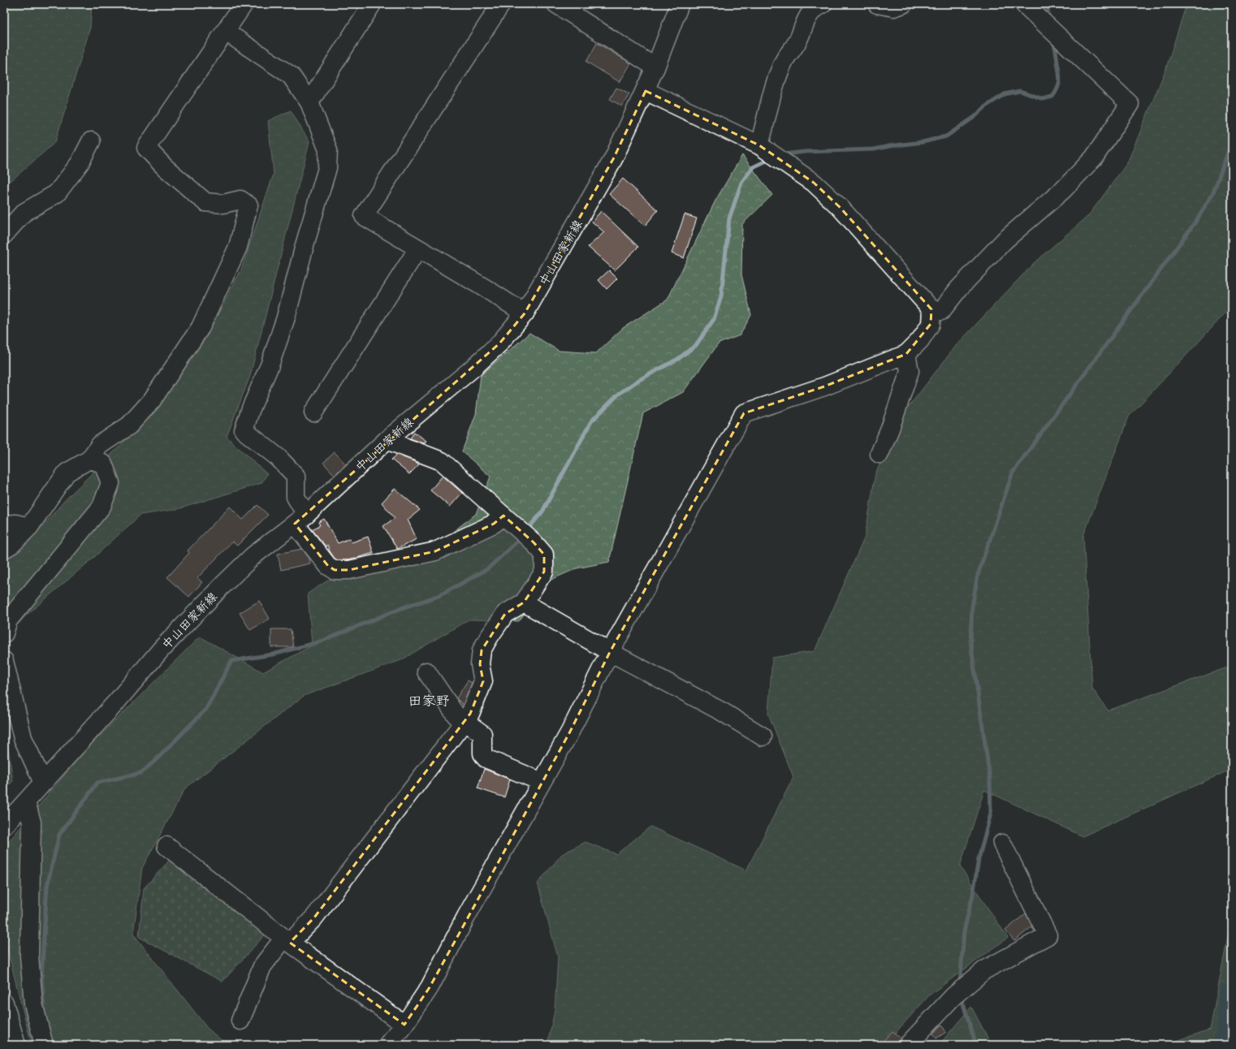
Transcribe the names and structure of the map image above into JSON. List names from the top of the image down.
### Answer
{
  "streets": {
    "main road": ["中山田家新線"]
  },
  "districts": ["田家野"]
}
